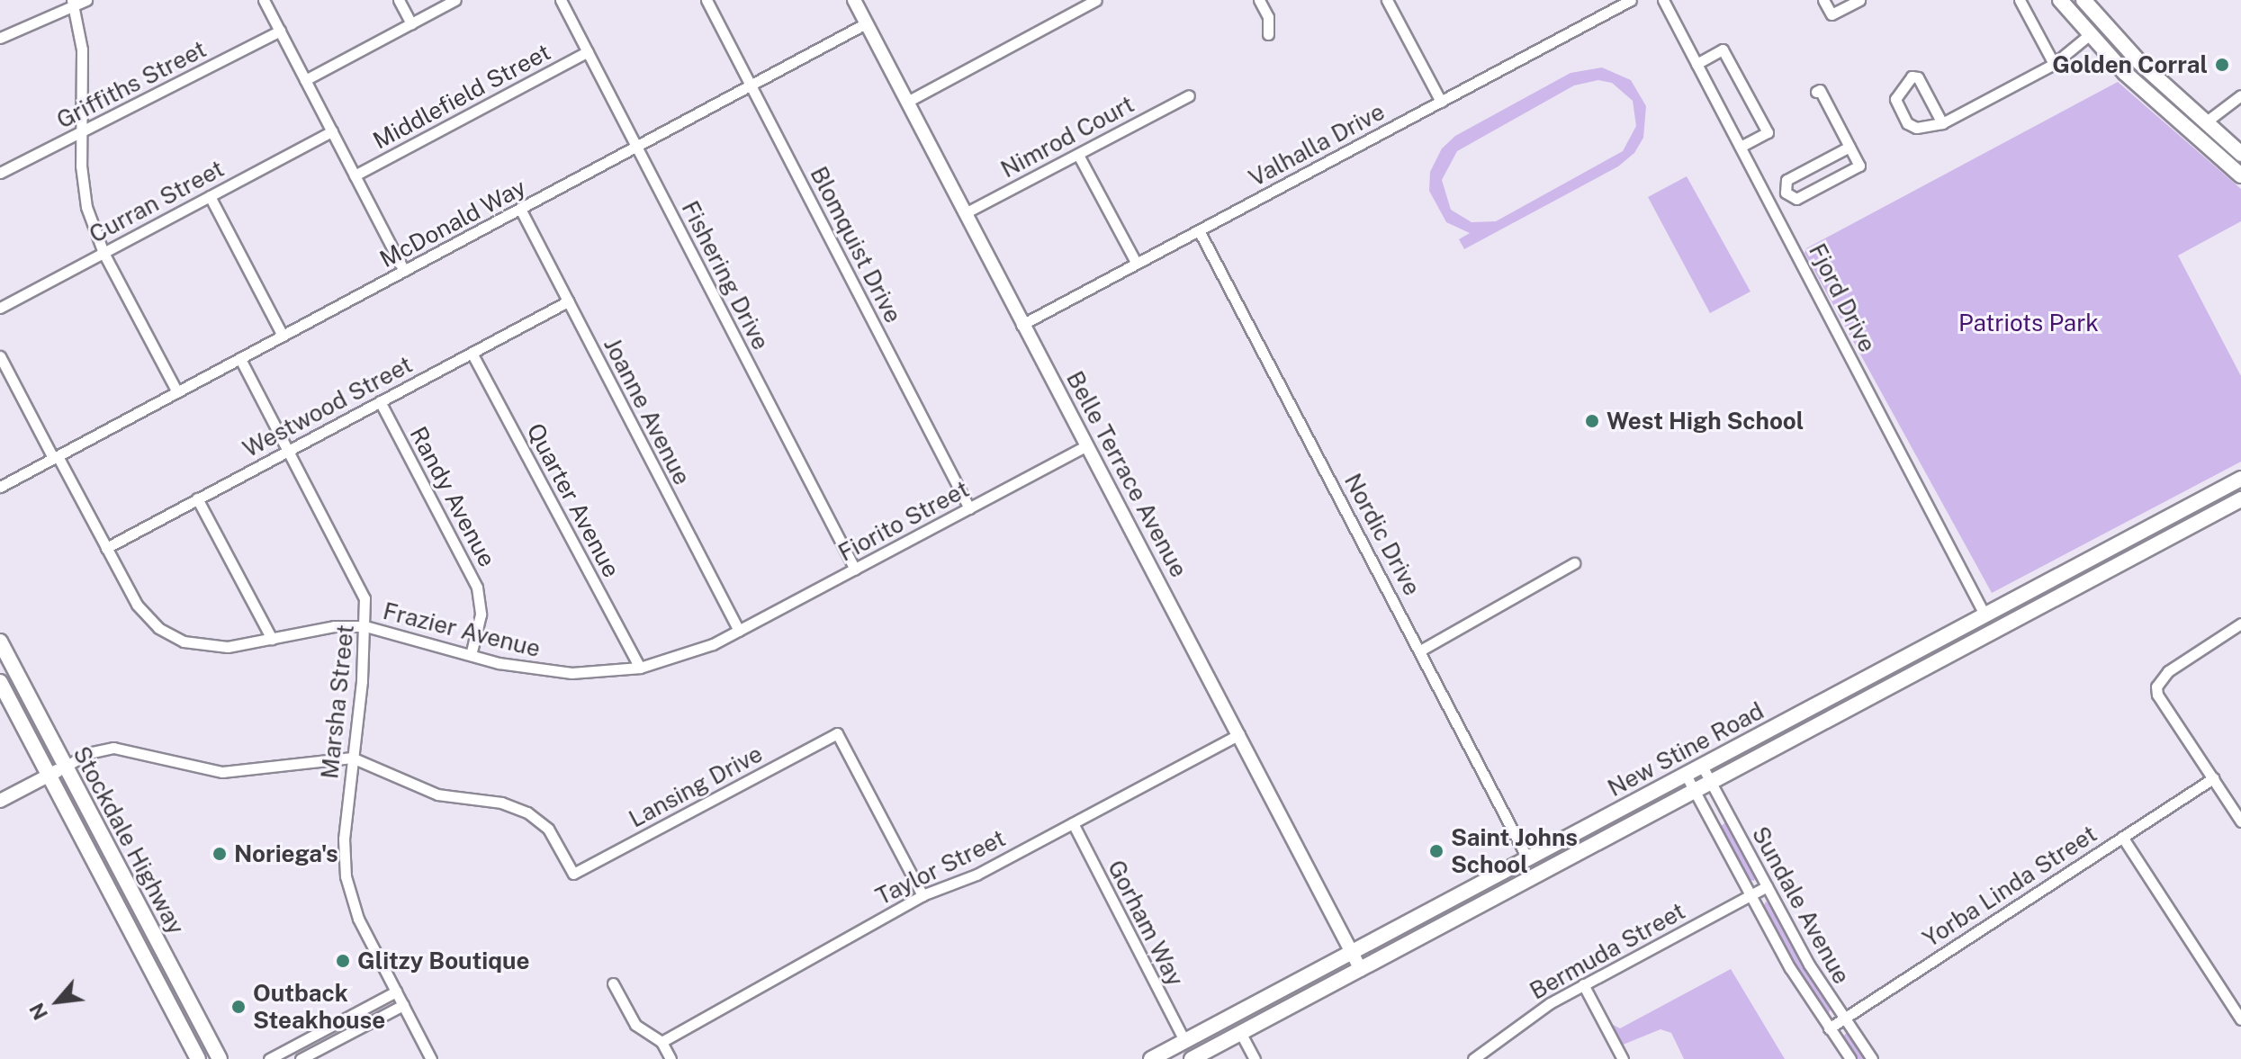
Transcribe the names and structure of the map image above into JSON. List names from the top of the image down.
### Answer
{
  "streets": {
    "main road": ["New Stine Road", "Stockdale Highway"],
    "street": [
      "Griffiths Street",
      "Middlefield Street",
      "Nimrod Court",
      "Valhalla Drive",
      "Curran Street",
      "McDonald Way",
      "Blomquist Drive",
      "Fishering Drive",
      "Fjord Drive",
      "Westwood Street",
      "Joanne Avenue",
      "Belle Terrace Avenue",
      "Randy Avenue",
      "Quarter Avenue",
      "Fiorito Street",
      "Nordic Drive",
      "Frazier Avenue",
      "Marsha Street",
      "Lansing Drive",
      "Taylor Street",
      "Yorba Linda Street",
      "Sundale Avenue",
      "Gorham Way",
      "Bermuda Street"
    ]
  },
  "crossings": [
    ["Middlefield Street", "Fishering Drive"],
    ["Nimrod Court", "Belle Terrace Avenue"],
    ["Valhalla Drive", "Belle Terrace Avenue"],
    ["Valhalla Drive", "Nordic Drive"],
    ["McDonald Way", "Blomquist Drive"],
    ["McDonald Way", "Fishering Drive"],
    ["McDonald Way", "Joanne Avenue"],
    ["McDonald Way", "Belle Terrace Avenue"],
    ["McDonald Way", "Frazier Avenue"],
    ["McDonald Way", "Marsha Street"],
    ["Blomquist Drive", "Fiorito Street"],
    ["Fishering Drive", "Fiorito Street"],
    ["Fjord Drive", "New Stine Road"],
    ["Westwood Street", "Joanne Avenue"],
    ["Westwood Street", "Randy Avenue"],
    ["Westwood Street", "Quarter Avenue"],
    ["Westwood Street", "Frazier Avenue"],
    ["Westwood Street", "Marsha Street"],
    ["Joanne Avenue", "Fiorito Street"],
    ["Joanne Avenue", "Frazier Avenue"],
    ["Belle Terrace Avenue", "Fiorito Street"],
    ["Belle Terrace Avenue", "New Stine Road"],
    ["Belle Terrace Avenue", "Taylor Street"],
    ["Randy Avenue", "Frazier Avenue"],
    ["Quarter Avenue", "Frazier Avenue"],
    ["Fiorito Street", "Frazier Avenue"],
    ["Nordic Drive", "New Stine Road"],
    ["Frazier Avenue", "Marsha Street"],
    ["Marsha Street", "Lansing Drive"],
    ["New Stine Road", "Sundale Avenue"],
    ["New Stine Road", "Gorham Way"],
    ["Lansing Drive", "Taylor Street"],
    ["Taylor Street", "Gorham Way"],
    ["Yorba Linda Street", "Sundale Avenue"],
    ["Sundale Avenue", "Bermuda Street"]
  ],
  "parks": ["Patriots Park"],
  "places": [
    "Golden Corral",
    "West High School",
    "Saint Johns School",
    "Noriega's",
    "Glitzy Boutique",
    "Outback Steakhouse"
  ],
  "north": "bottom left"
}
